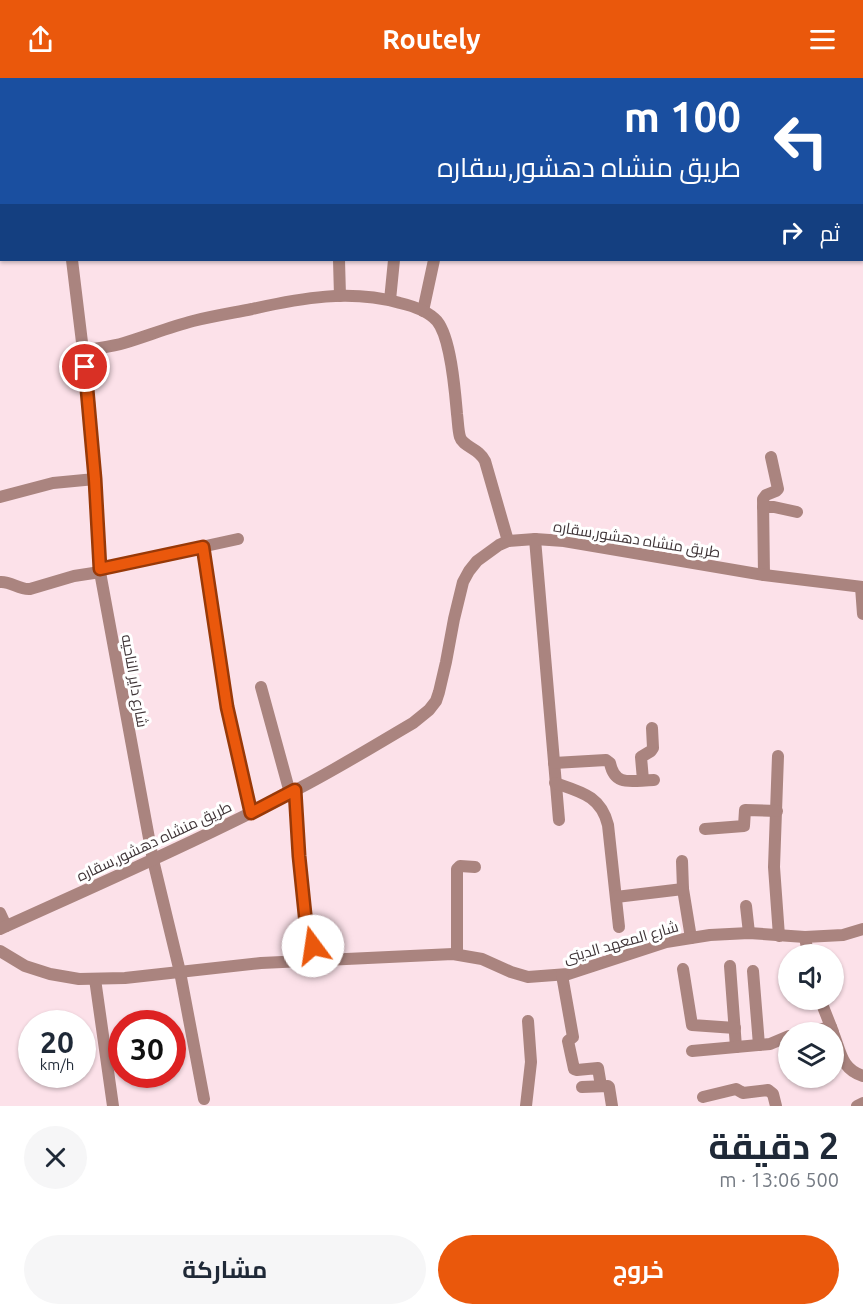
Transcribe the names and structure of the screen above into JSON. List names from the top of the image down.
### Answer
{
  "streets": {
    "street": ["طريق منشاه دهشور,سقاره", "شارع داير الناحيه", "شارع المعهد الدينى"]
  },
  "crossings": [
    ["طريق منشاه دهشور,سقاره", "شارع داير الناحيه"],
    ["شارع داير الناحيه", "شارع المعهد الدينى"]
  ],
  "page": {
    "header": "Routely",
    "turn": ["100 m", "طريق منشاه دهشور,سقاره"],
    "then": "ثم",
    "speed": "20 km/h",
    "limit": "30",
    "heading": ["2 دقيقة", "500 m · 13:06"],
    "buttons": ["خروج", "مشاركة"]
  }
}
